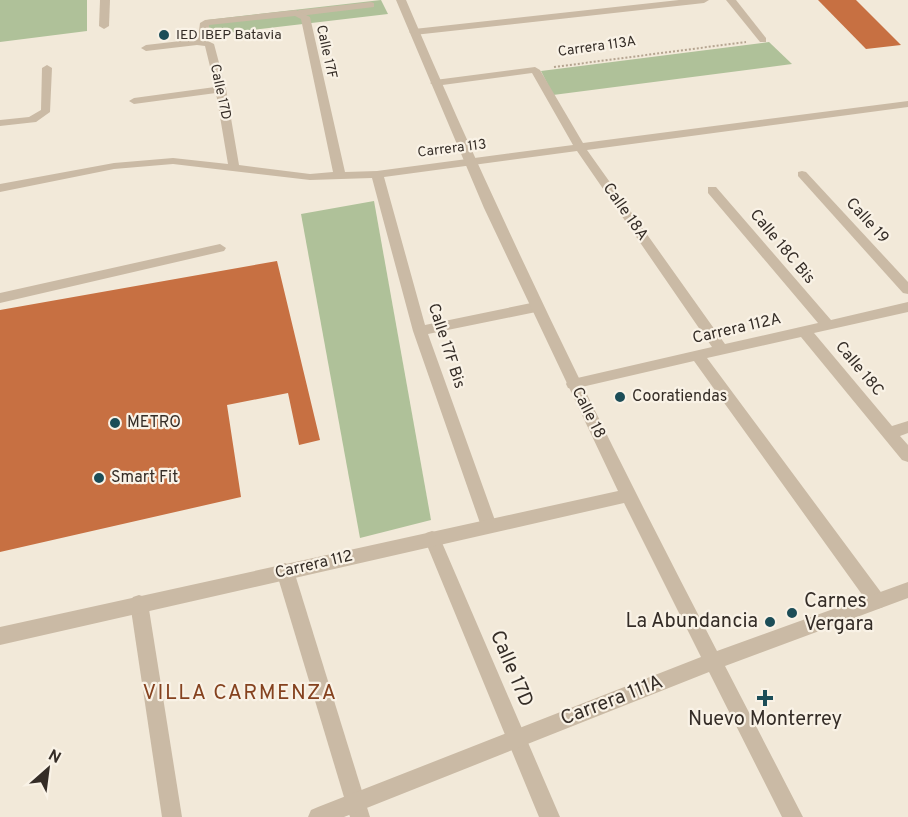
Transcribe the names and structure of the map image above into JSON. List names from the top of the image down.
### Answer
{
  "streets": {
    "street": [
      "Calle 17F",
      "Calle 17D",
      "Carrera 113",
      "Calle 18A",
      "Calle 19",
      "Calle 18C Bis",
      "Carrera 112A",
      "Calle 17F Bis",
      "Calle 18C",
      "Calle 18",
      "Carrera 112",
      "Carrera 111A"
    ],
    "path": ["Carrera 113A"]
  },
  "crossings": [
    ["Carrera 113A", "Calle 18A"],
    ["Calle 17F", "Calle 17D"],
    ["Calle 17F", "Carrera 113"],
    ["Calle 17D", "Carrera 113"],
    ["Calle 17D", "Carrera 112"],
    ["Calle 17D", "Carrera 111A"],
    ["Carrera 113", "Calle 18A"],
    ["Carrera 113", "Calle 17F Bis"],
    ["Carrera 113", "Calle 18"],
    ["Calle 18A", "Carrera 112A"],
    ["Calle 18C Bis", "Carrera 112A"],
    ["Carrera 112A", "Calle 18C"],
    ["Carrera 112A", "Calle 18"],
    ["Calle 17F Bis", "Carrera 112"],
    ["Calle 18", "Carrera 112"],
    ["Calle 18", "Carrera 111A"]
  ],
  "districts": ["VILLA CARMENZA"],
  "places": {
    "other": [
      "IED IBEP Batavia",
      "Cooratiendas",
      "METRO",
      "Smart Fit",
      "Carnes Vergara",
      "La Abundancia"
    ],
    "health": ["Nuevo Monterrey"]
  },
  "north": "top right"
}
